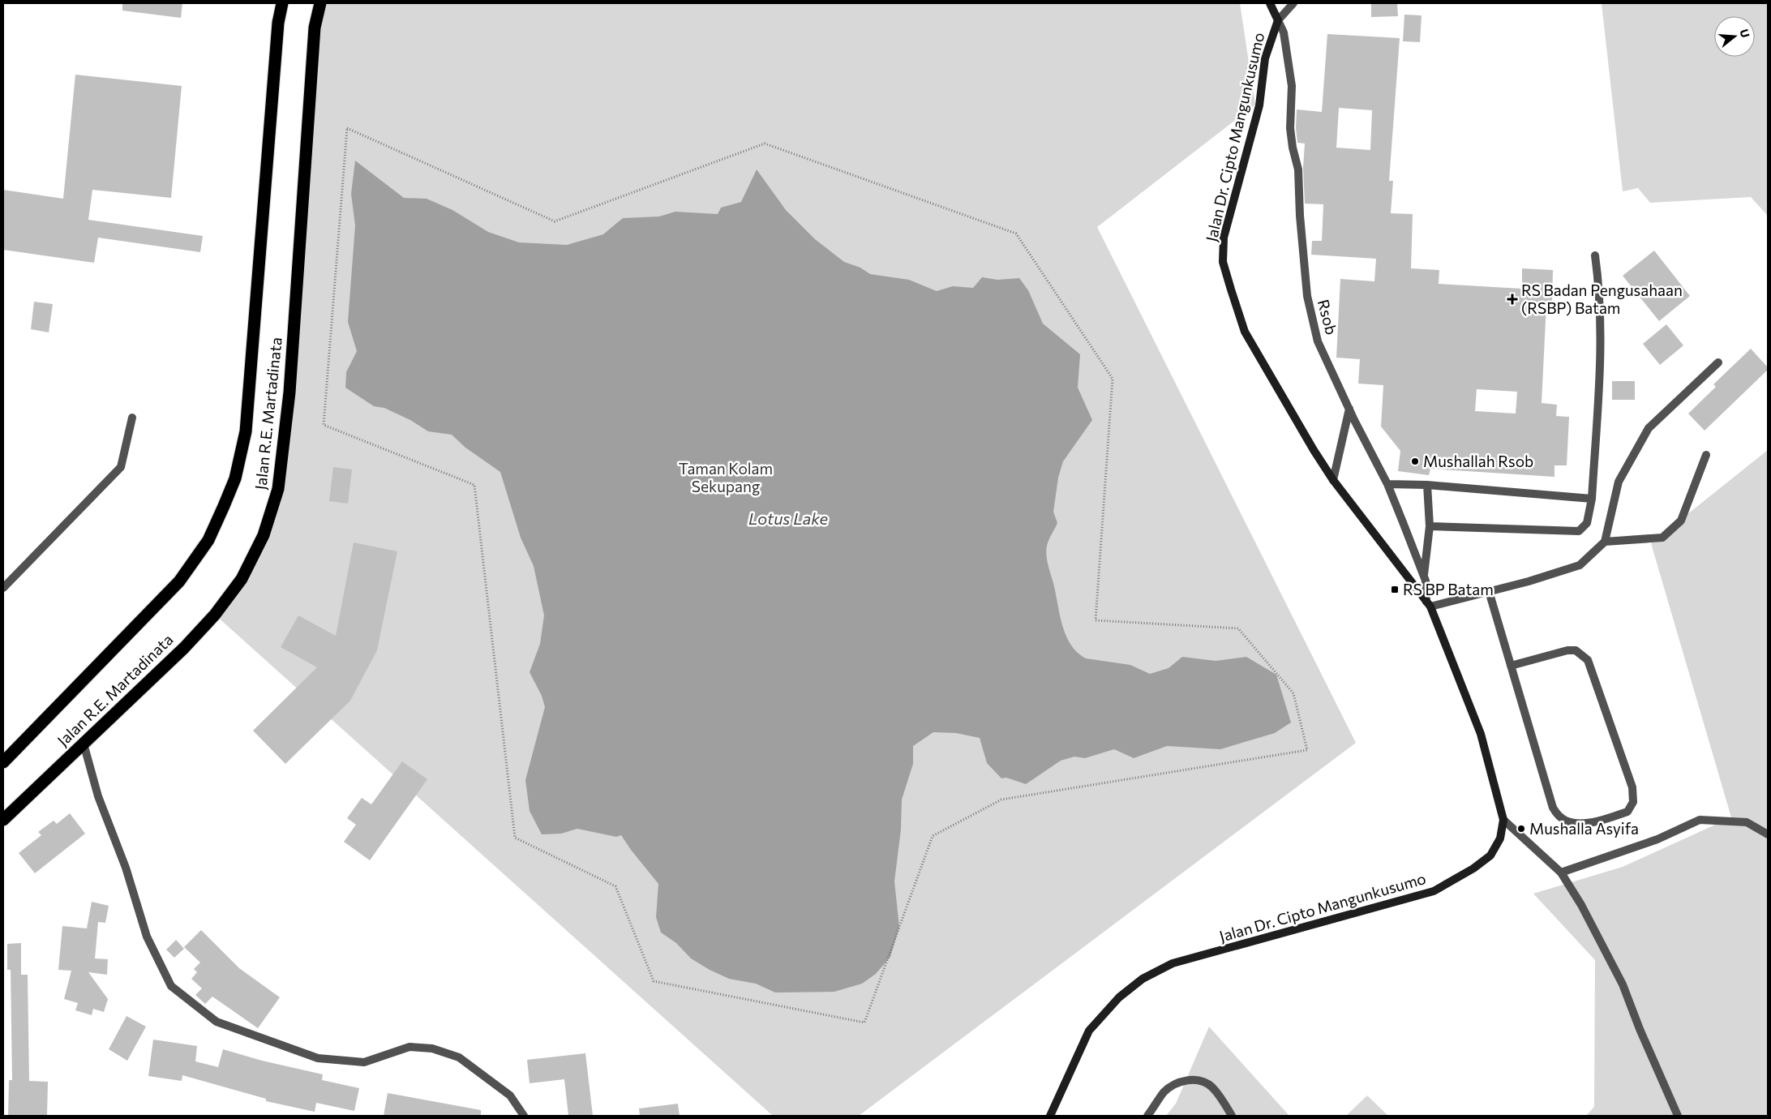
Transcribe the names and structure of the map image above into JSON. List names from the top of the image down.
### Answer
{
  "streets": {
    "highway": ["Jalan R.E. Martadinata"],
    "street": ["Jalan Dr. Cipto Mangunkusumo", "Rsob"]
  },
  "crossings": [
    ["Jalan Dr. Cipto Mangunkusumo", "Rsob"]
  ],
  "water": ["Lotus Lake"],
  "parks": ["Taman Kolam Sekupang"],
  "places": {
    "health": ["RS Badan Pengusahaan (RSBP) Batam"],
    "other": ["Mushallah Rsob", "Mushalla Asyifa"],
    "transit": ["RS BP Batam"]
  },
  "north": "right"
}
